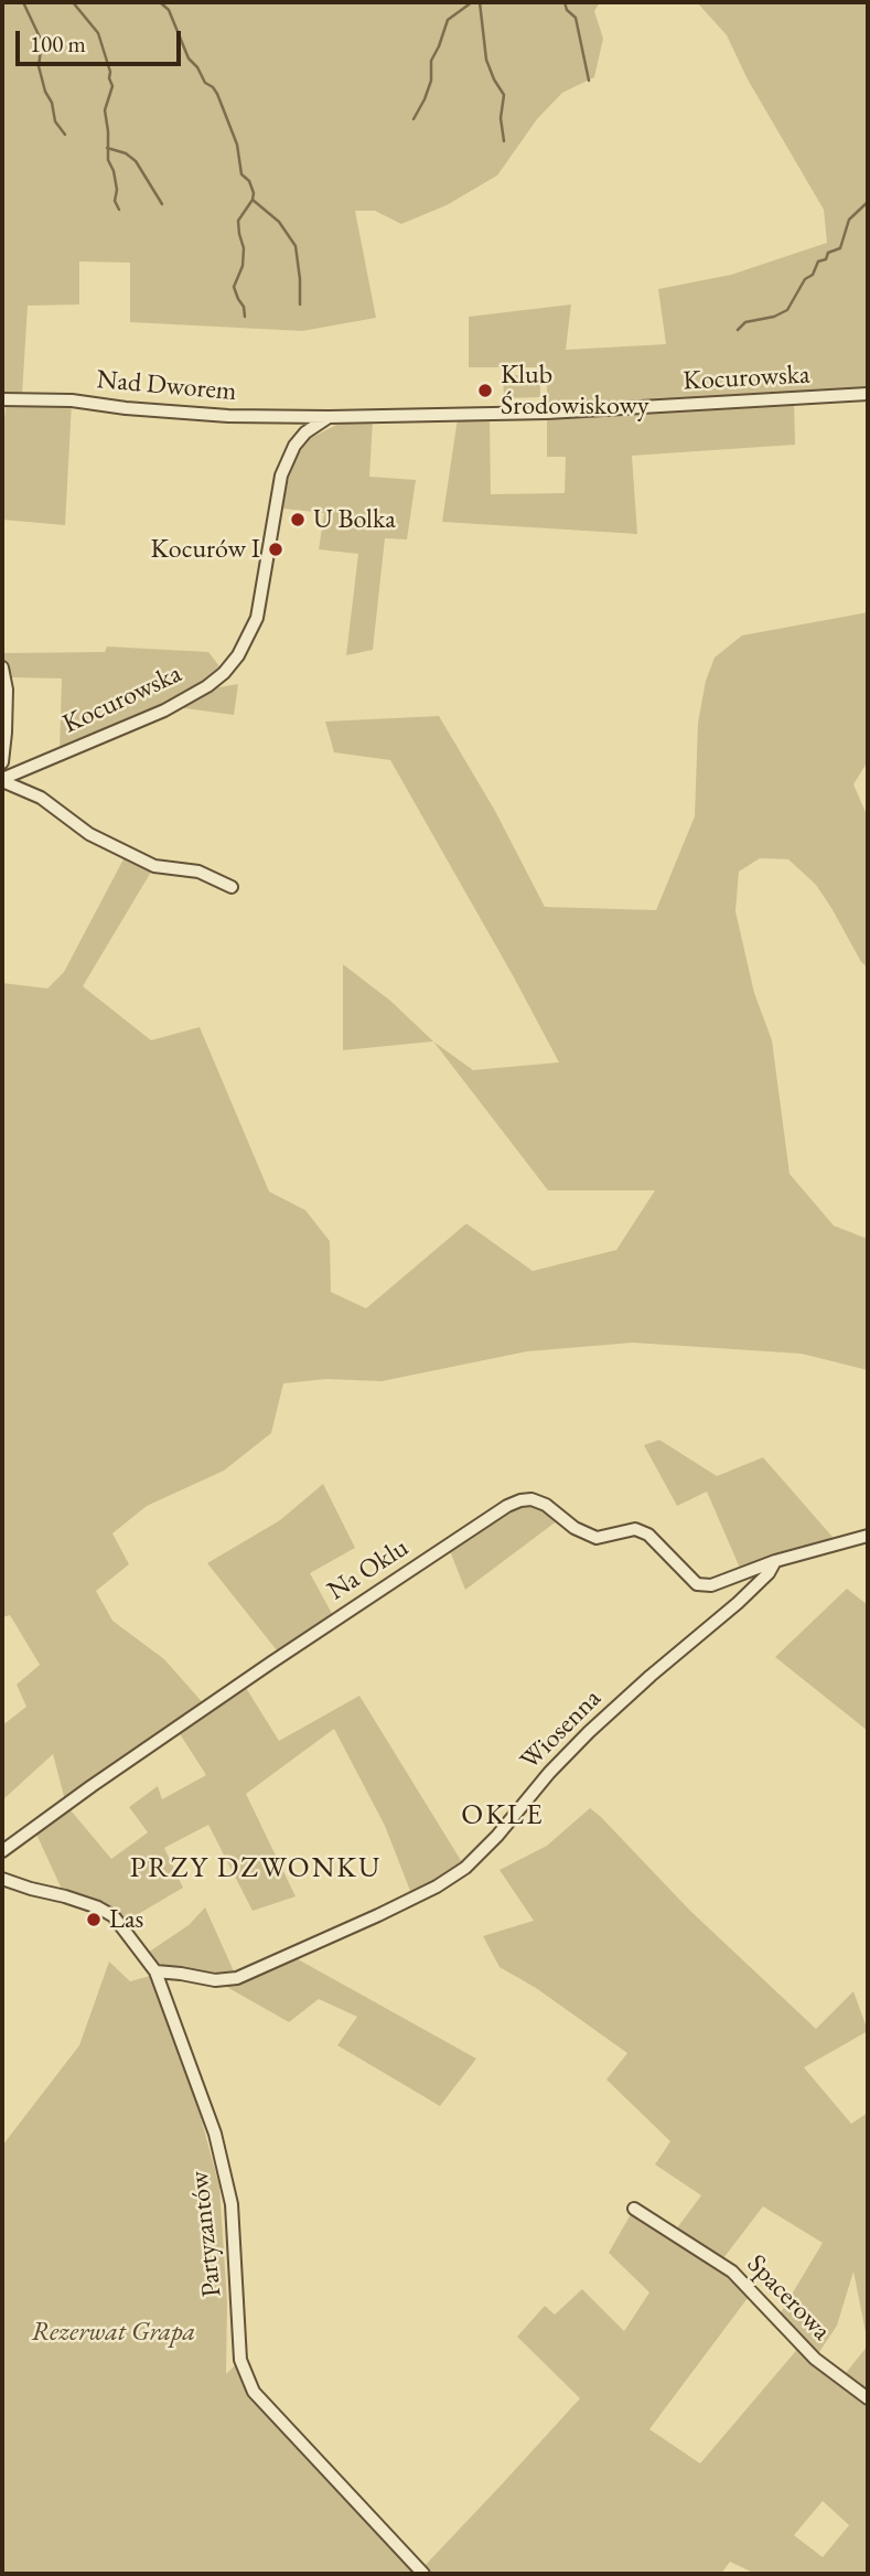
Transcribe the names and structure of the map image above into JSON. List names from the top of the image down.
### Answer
{
  "streets": {
    "street": [
      "Kocurowska",
      "Nad Dworem",
      "Na Oklu",
      "Wiosenna",
      "Partyzantów",
      "Spacerowa"
    ]
  },
  "crossings": [
    ["Kocurowska", "Nad Dworem"],
    ["Na Oklu", "Wiosenna"],
    ["Wiosenna", "Partyzantów"]
  ],
  "districts": ["OKLE", "PRZY DZWONKU"],
  "parks": ["Rezerwat Grapa"],
  "places": [
    "Klub Środowiskowy",
    "U Bolka",
    "Kocurów I",
    "Las"
  ],
  "scale_bar": "100 m"
}
